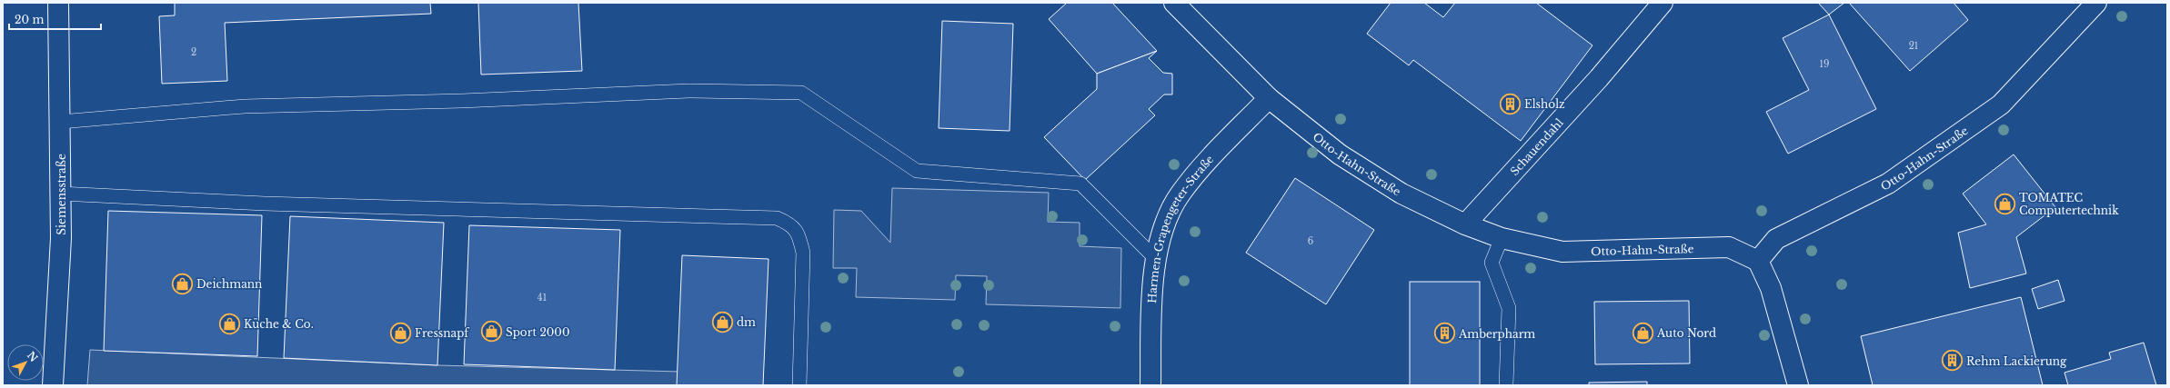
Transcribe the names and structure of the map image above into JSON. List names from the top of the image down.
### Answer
{
  "streets": {
    "street": [
      "Schauendahl",
      "Otto-Hahn-Straße",
      "Siemensstraße",
      "Harmen-Grapengeter-Straße"
    ]
  },
  "crossings": [
    ["Schauendahl", "Otto-Hahn-Straße"],
    ["Otto-Hahn-Straße", "Harmen-Grapengeter-Straße"]
  ],
  "places": {
    "building": ["Elsholz", "Amberpharm", "Rehm Lackierung"],
    "shop": [
      "TOMATEC Computertechnik",
      "Deichmann",
      "dm",
      "Küche & Co.",
      "Sport 2000",
      "Fressnapf",
      "Auto Nord"
    ]
  },
  "house_numbers": [
    "21",
    "2",
    "19",
    "6",
    "41"
  ],
  "scale_bar": "20 m",
  "north": "top right"
}
